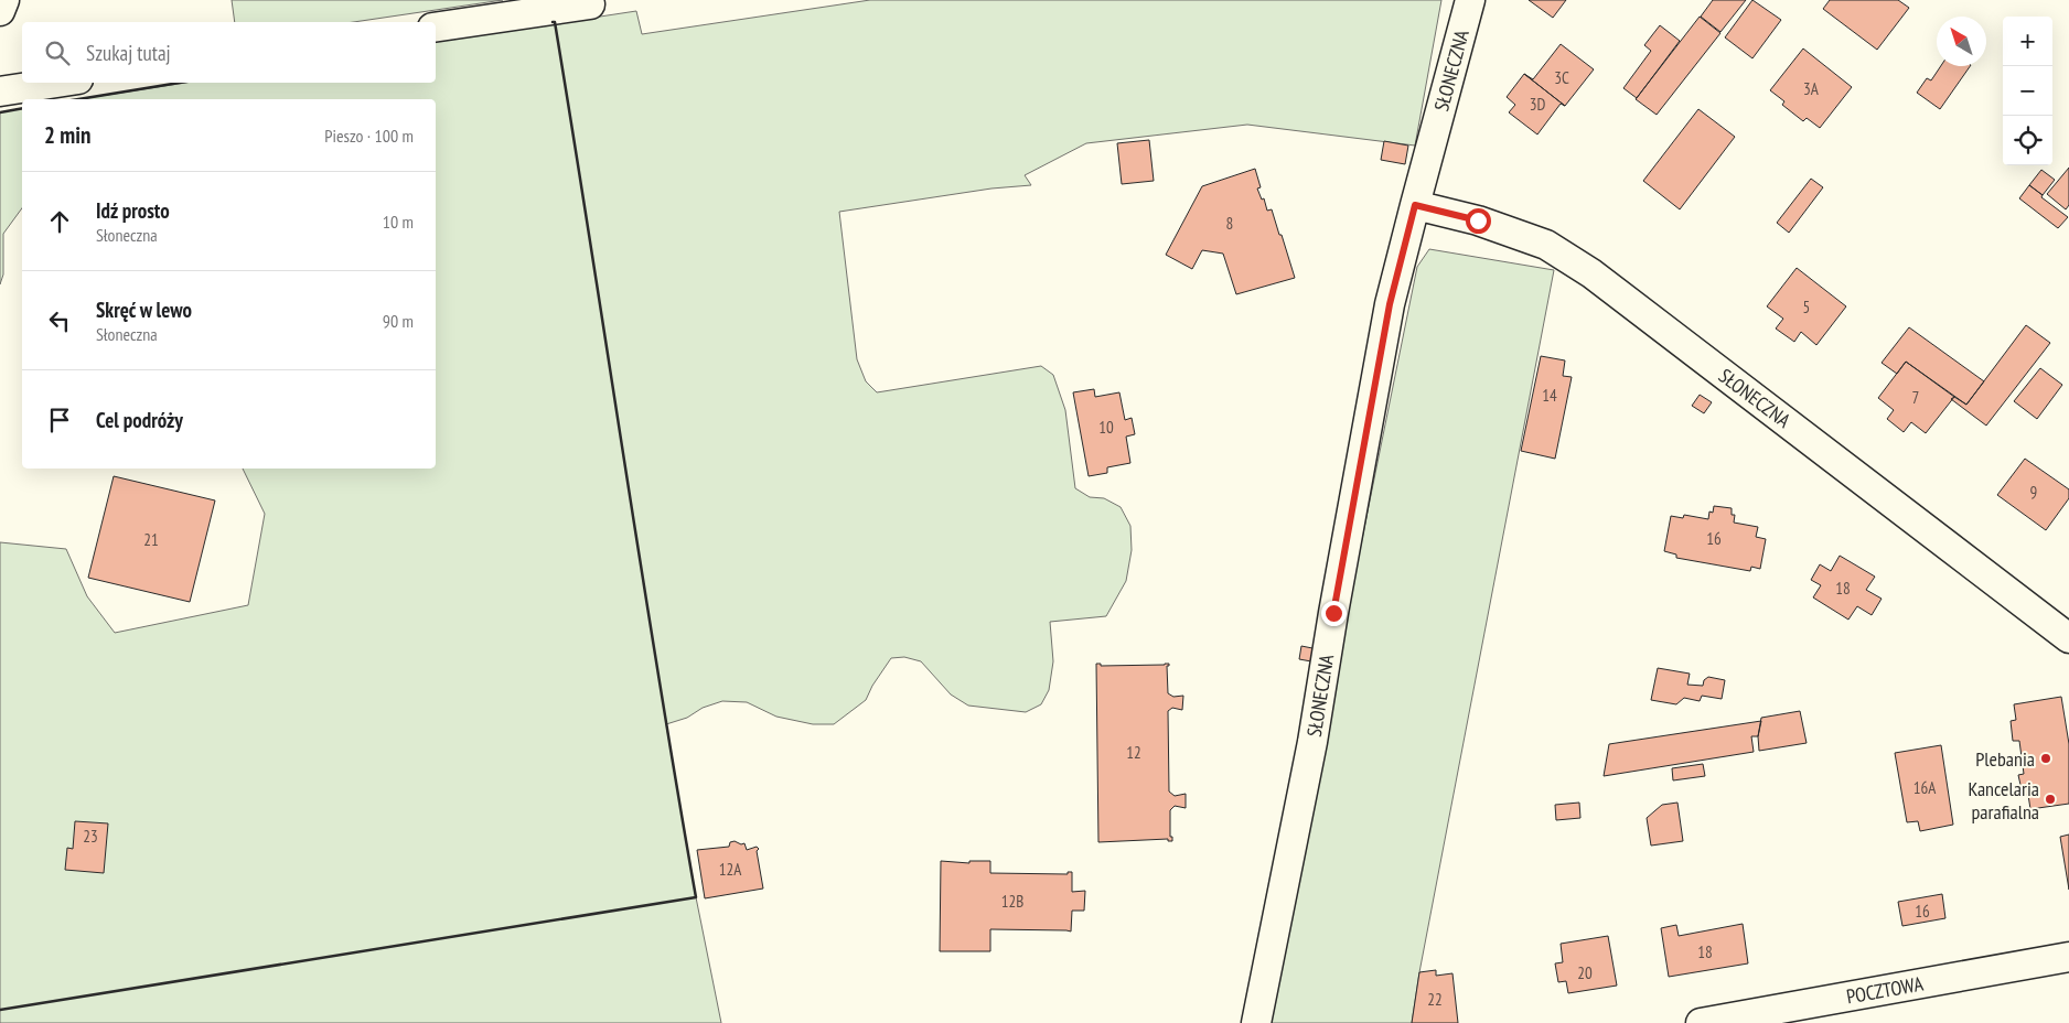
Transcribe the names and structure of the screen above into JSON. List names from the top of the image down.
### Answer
{
  "streets": {
    "street": ["SŁONECZNA", "POCZTOWA"]
  },
  "places": ["Plebania", "Kancelaria parafialna"],
  "house_numbers": [
    "3C",
    "3A",
    "3D",
    "8",
    "5",
    "14",
    "7",
    "10",
    "9",
    "16",
    "21",
    "18",
    "12",
    "16A",
    "23",
    "12A",
    "12B",
    "16",
    "18",
    "20",
    "22"
  ],
  "north": "top left",
  "page": {
    "map_buttons": ["+", "−"],
    "search": "Szukaj tutaj",
    "heading": ["2 min", "Pieszo · 100 m"],
    "list": [
      ["Idź prosto", "Słoneczna", "10 m"],
      ["Skręć w lewo", "Słoneczna", "90 m"],
      "Cel podróży"
    ]
  }
}
